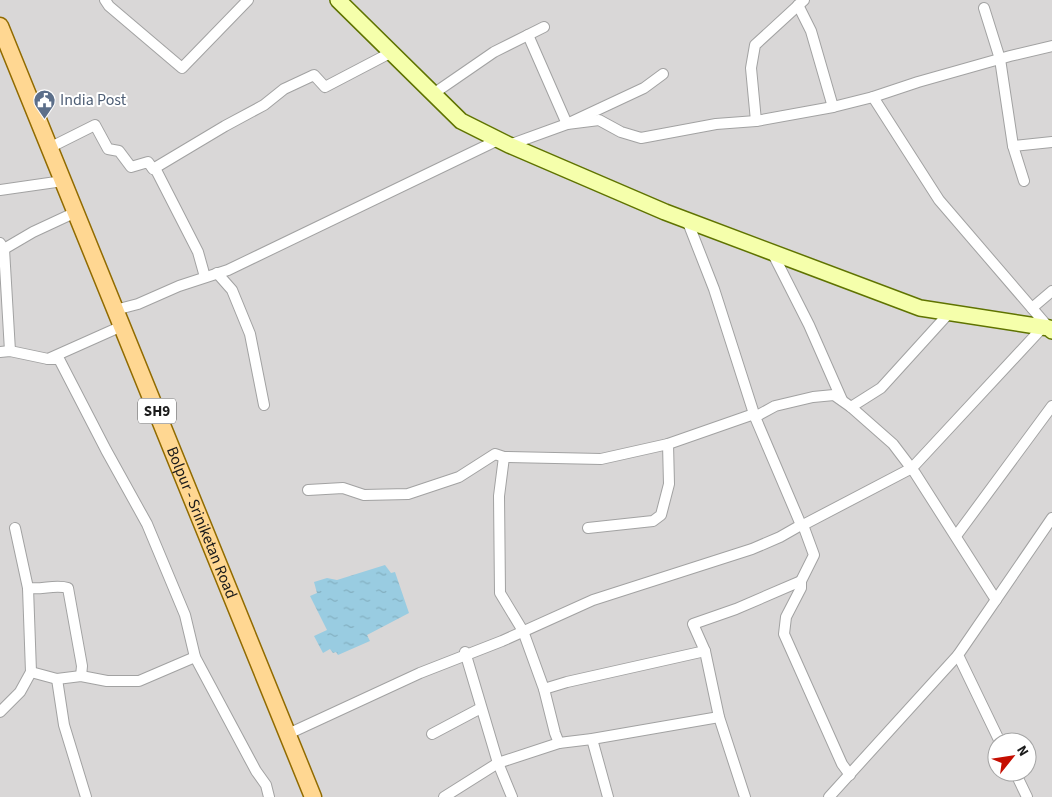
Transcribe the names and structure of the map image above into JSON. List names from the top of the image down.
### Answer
{
  "streets": {
    "main road": ["SH9", "Bolpur - Sriniketan Road"]
  },
  "places": {
    "public building": ["India Post"]
  },
  "north": "top right"
}
